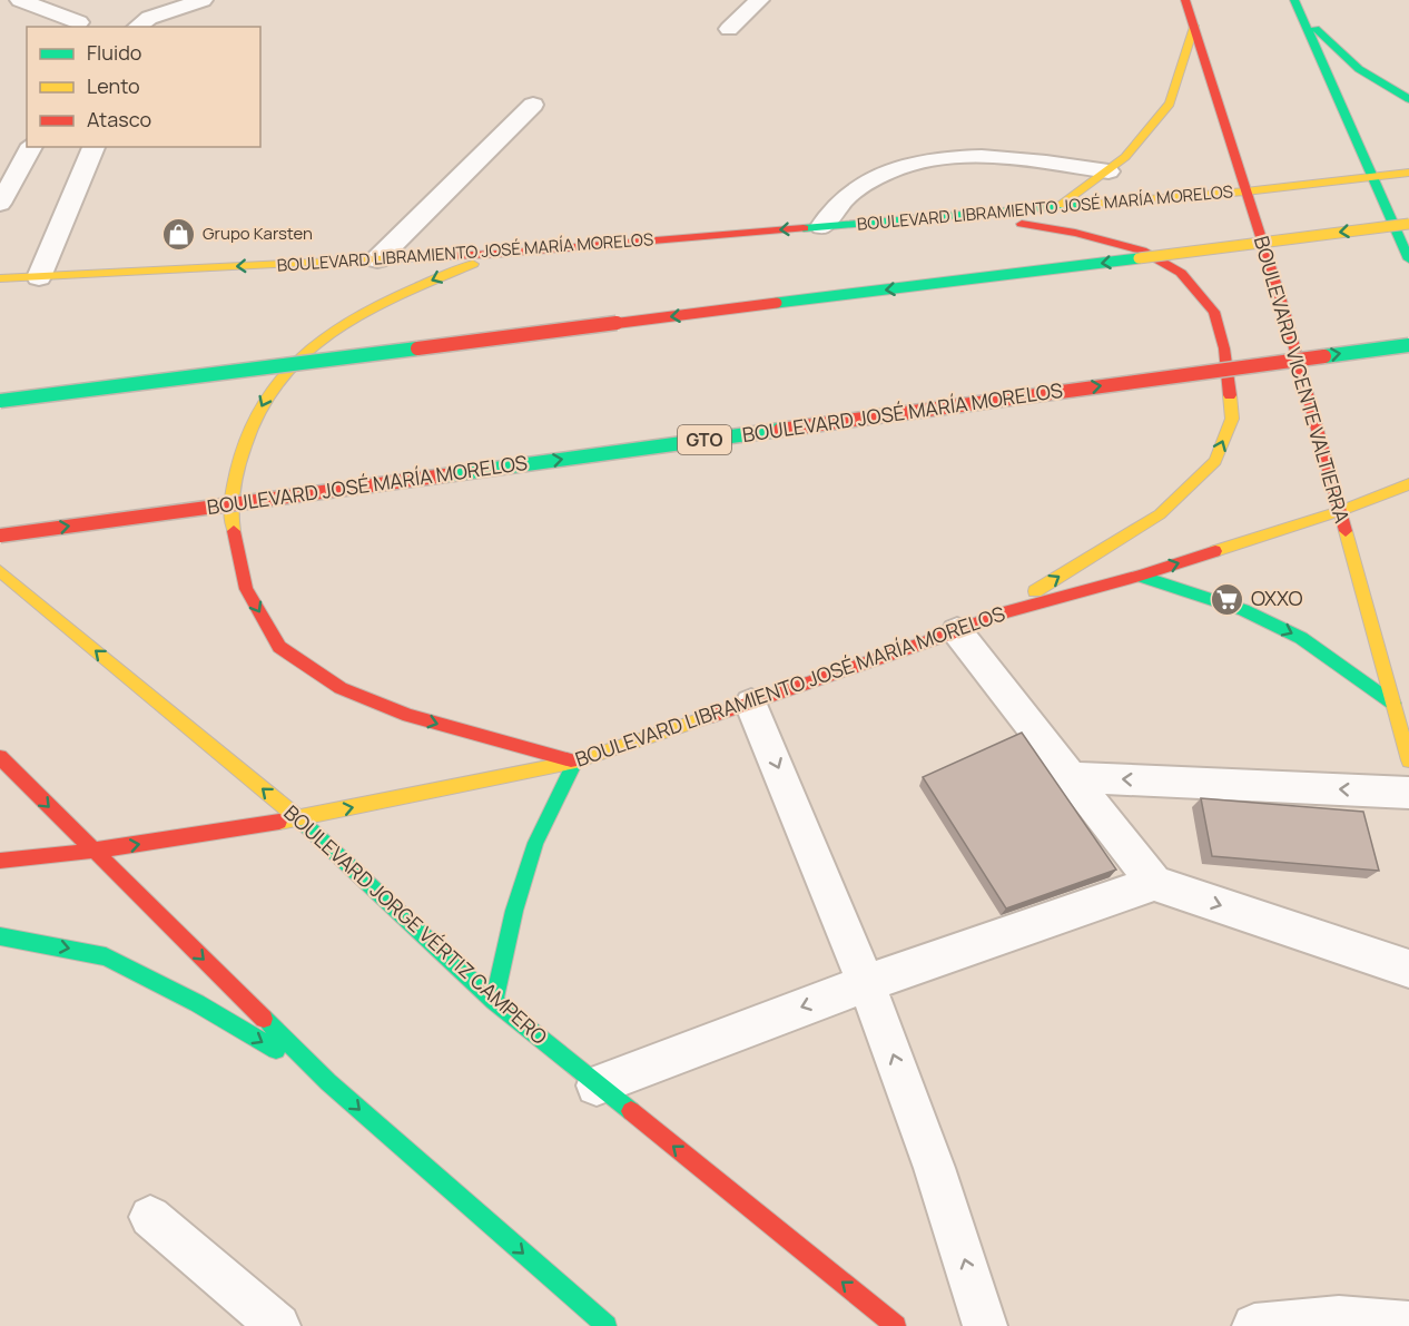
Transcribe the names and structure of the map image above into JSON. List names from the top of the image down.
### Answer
{
  "streets": {
    "main road": [
      "BOULEVARD LIBRAMIENTO JOSÉ MARÍA MORELOS",
      "BOULEVARD VICENTE VALTIERRA",
      "BOULEVARD JOSÉ MARÍA MORELOS",
      "GTO",
      "BOULEVARD JORGE VÉRTIZ CAMPERO"
    ]
  },
  "crossings": [
    ["BOULEVARD LIBRAMIENTO JOSÉ MARÍA MORELOS", "BOULEVARD VICENTE VALTIERRA"],
    ["BOULEVARD LIBRAMIENTO JOSÉ MARÍA MORELOS", "BOULEVARD JORGE VÉRTIZ CAMPERO"]
  ],
  "one_way": ["BOULEVARD JORGE VÉRTIZ CAMPERO"],
  "places": {
    "shop": ["Grupo Karsten"],
    "supermarket": ["OXXO"]
  },
  "legend": ["Fluido", "Lento", "Atasco"]
}
